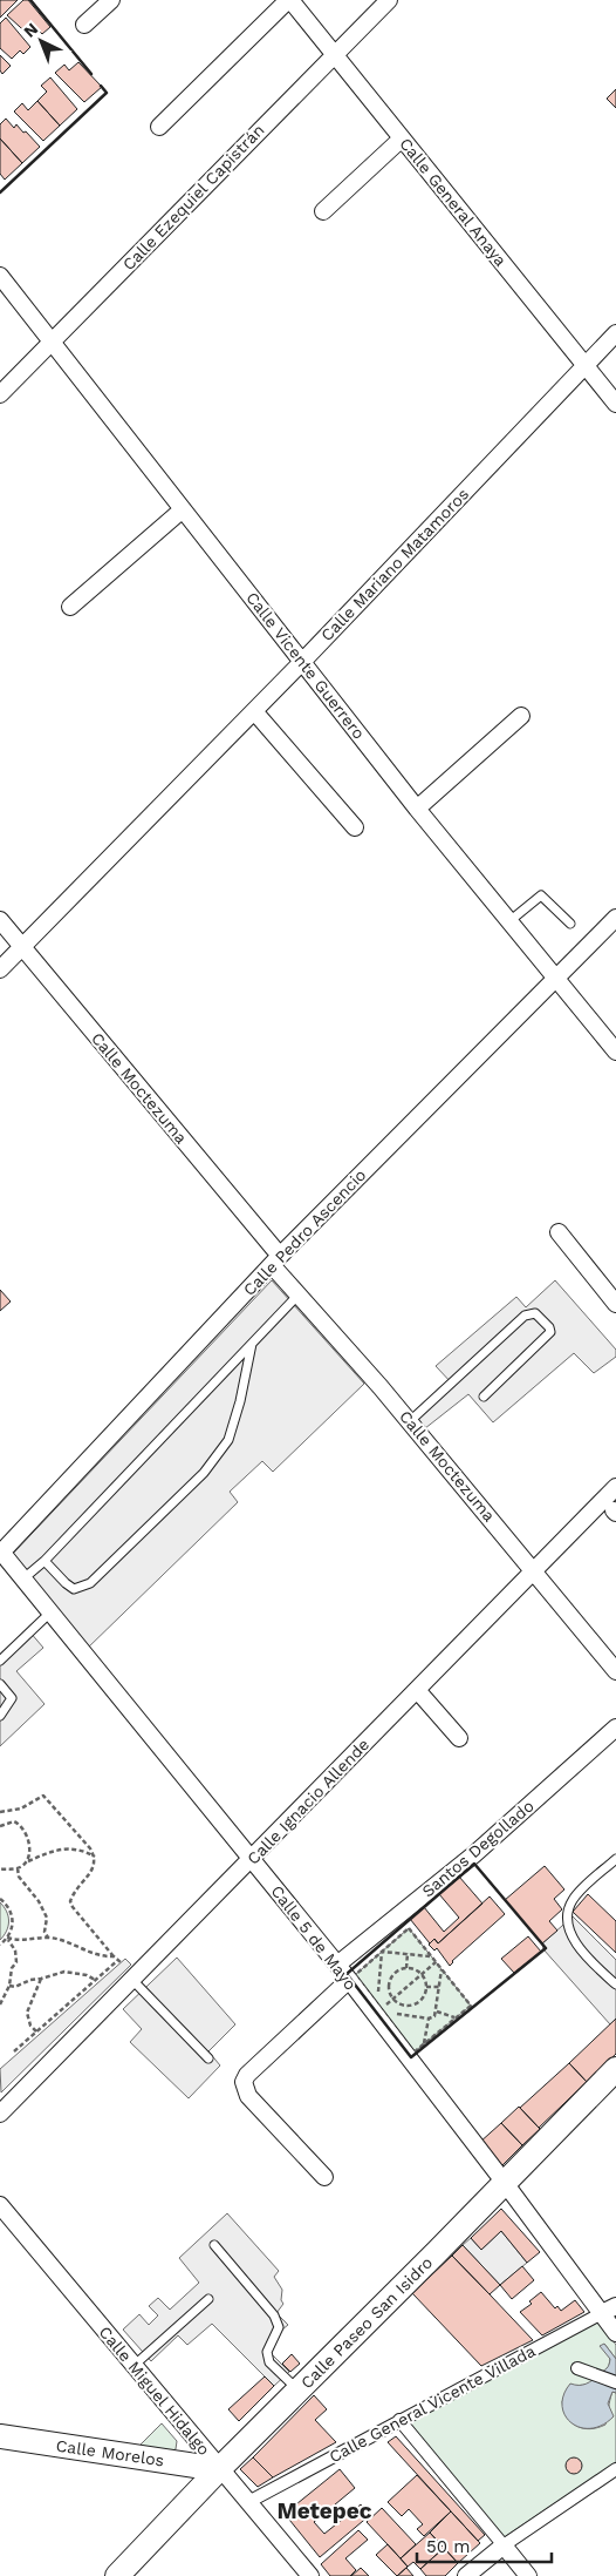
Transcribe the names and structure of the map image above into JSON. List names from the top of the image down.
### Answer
{
  "streets": {
    "main road": ["Calle Paseo San Isidro", "Calle Morelos"],
    "street": [
      "Calle Ezequiel Capistrán",
      "Calle General Anaya",
      "Calle Mariano Matamoros",
      "Calle Vicente Guerrero",
      "Calle Moctezuma",
      "Calle Pedro Ascencio",
      "Calle Ignacio Allende",
      "Santos Degollado",
      "Calle 5 de Mayo",
      "Calle Miguel Hidalgo",
      "Calle General Vicente Villada"
    ]
  },
  "crossings": [
    ["Calle Ezequiel Capistrán", "Calle General Anaya"],
    ["Calle Ezequiel Capistrán", "Calle Vicente Guerrero"],
    ["Calle General Anaya", "Calle Mariano Matamoros"],
    ["Calle Mariano Matamoros", "Calle Vicente Guerrero"],
    ["Calle Mariano Matamoros", "Calle Moctezuma"],
    ["Calle Vicente Guerrero", "Calle Pedro Ascencio"],
    ["Calle Moctezuma", "Calle Pedro Ascencio"],
    ["Calle Moctezuma", "Calle Ignacio Allende"],
    ["Calle Pedro Ascencio", "Calle 5 de Mayo"],
    ["Calle Ignacio Allende", "Calle 5 de Mayo"],
    ["Santos Degollado", "Calle 5 de Mayo"],
    ["Calle 5 de Mayo", "Calle Paseo San Isidro"],
    ["Calle 5 de Mayo", "Calle General Vicente Villada"],
    ["Calle Paseo San Isidro", "Calle Miguel Hidalgo"],
    ["Calle Paseo San Isidro", "Calle Morelos"],
    ["Calle Miguel Hidalgo", "Calle General Vicente Villada"],
    ["Calle Miguel Hidalgo", "Calle Morelos"]
  ],
  "districts": ["Metepec"],
  "scale_bar": "50 m",
  "north": "top left"
}
